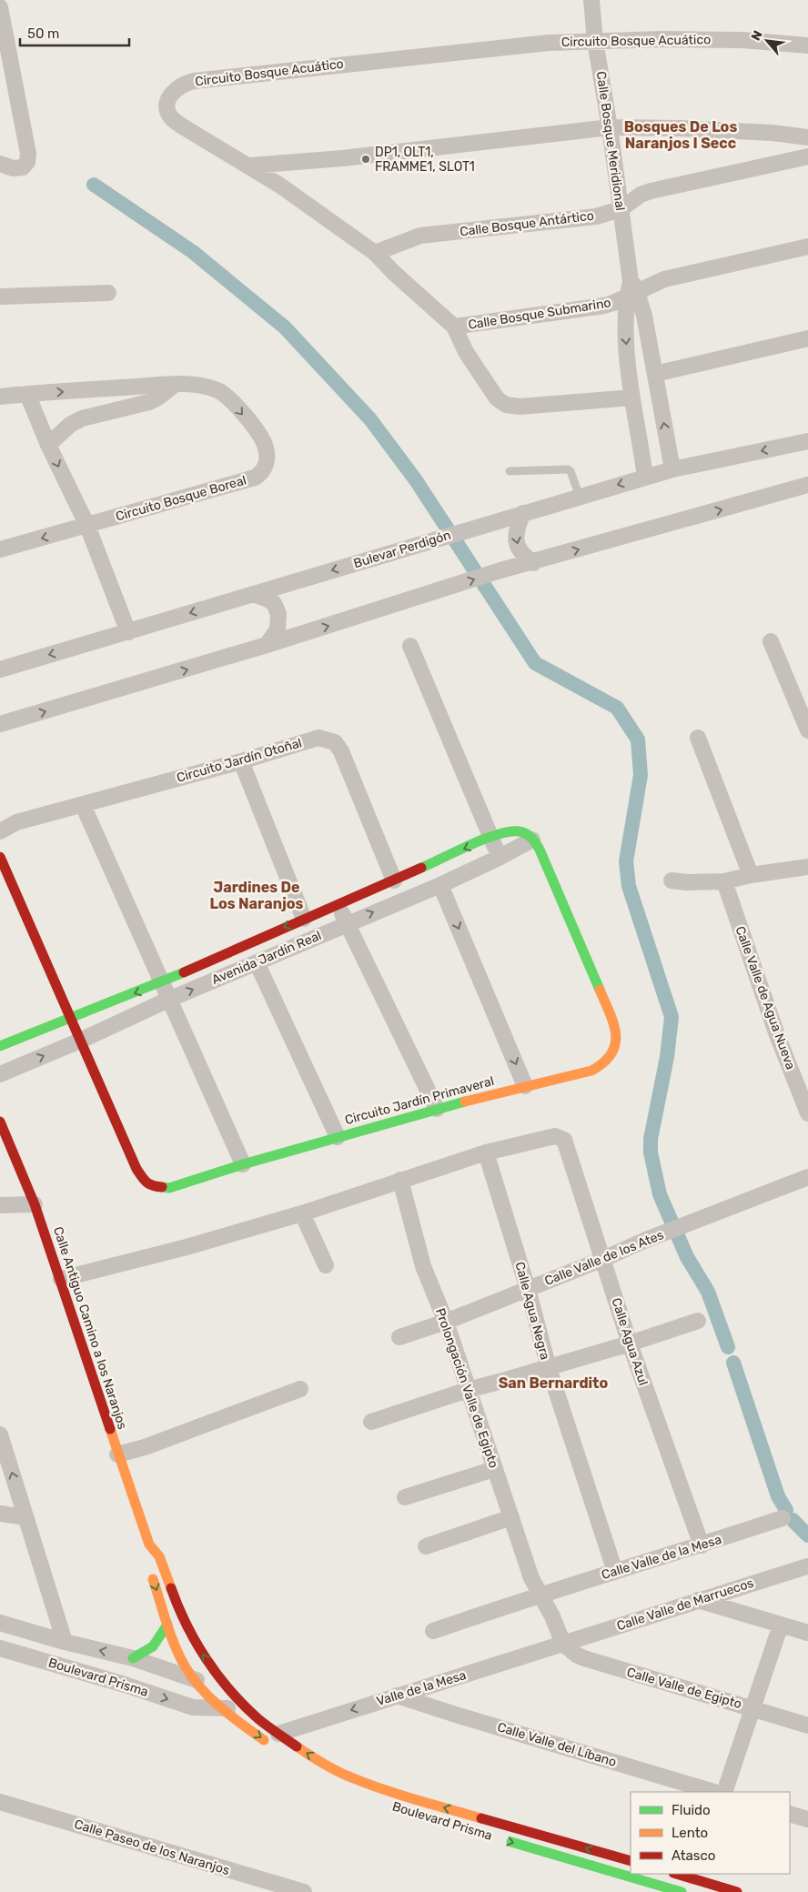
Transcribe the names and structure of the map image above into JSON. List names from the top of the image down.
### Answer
{
  "streets": {
    "street": [
      "Circuito Bosque Acuático",
      "Calle Bosque Meridional",
      "Calle Bosque Antártico",
      "Calle Bosque Submarino",
      "Circuito Bosque Boreal",
      "Bulevar Perdigón",
      "Circuito Jardín Otoñal",
      "Avenida Jardín Real",
      "Calle Valle de Agua Nueva",
      "Circuito Jardín Primaveral",
      "Calle Valle de los Ates",
      "Calle Agua Negra",
      "Calle Antiguo Camino a los Naranjos",
      "Calle Agua Azul",
      "Prolongación Valle de Egipto",
      "Calle Valle de la Mesa",
      "Calle Valle de Marruecos",
      "Boulevard Prisma",
      "Valle de la Mesa",
      "Calle Valle de Egipto",
      "Calle Valle del Líbano",
      "Calle Paseo de los Naranjos"
    ]
  },
  "crossings": [
    ["Circuito Bosque Acuático", "Calle Bosque Meridional"],
    ["Circuito Bosque Acuático", "Calle Bosque Antártico"],
    ["Circuito Bosque Acuático", "Calle Bosque Submarino"],
    ["Calle Bosque Meridional", "Calle Bosque Antártico"],
    ["Calle Bosque Meridional", "Calle Bosque Submarino"],
    ["Calle Bosque Meridional", "Bulevar Perdigón"],
    ["Circuito Jardín Otoñal", "Avenida Jardín Real"],
    ["Avenida Jardín Real", "Circuito Jardín Primaveral"],
    ["Calle Valle de los Ates", "Calle Agua Negra"],
    ["Calle Valle de los Ates", "Calle Agua Azul"],
    ["Calle Valle de los Ates", "Prolongación Valle de Egipto"],
    ["Calle Agua Negra", "Calle Agua Azul"],
    ["Calle Agua Negra", "Calle Valle de la Mesa"],
    ["Calle Antiguo Camino a los Naranjos", "Boulevard Prisma"],
    ["Calle Agua Azul", "Calle Valle de la Mesa"],
    ["Prolongación Valle de Egipto", "Calle Valle de la Mesa"],
    ["Prolongación Valle de Egipto", "Calle Valle de Marruecos"],
    ["Prolongación Valle de Egipto", "Valle de la Mesa"],
    ["Prolongación Valle de Egipto", "Calle Valle de Egipto"],
    ["Calle Valle de Marruecos", "Valle de la Mesa"],
    ["Calle Valle de Marruecos", "Calle Valle de Egipto"],
    ["Boulevard Prisma", "Valle de la Mesa"],
    ["Valle de la Mesa", "Calle Valle de Egipto"],
    ["Valle de la Mesa", "Calle Valle del Líbano"]
  ],
  "one_way": ["Valle de la Mesa"],
  "districts": ["Bosques De Los Naranjos I Secc", "Jardines De Los Naranjos", "San Bernardito"],
  "places": ["DP1, OLT1, FRAMME1, SLOT1"],
  "legend": ["Fluido", "Lento", "Atasco"],
  "scale_bar": "50 m",
  "north": "top left"
}
